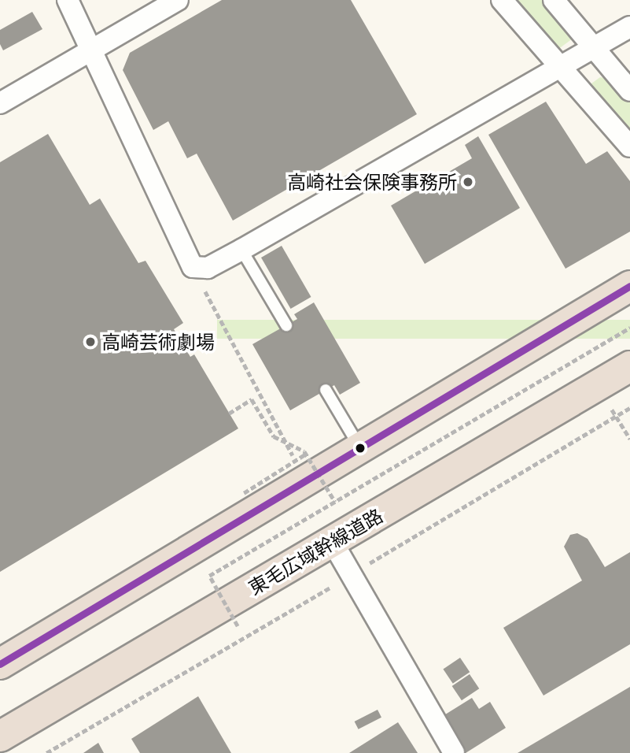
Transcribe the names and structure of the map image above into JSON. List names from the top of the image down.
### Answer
{
  "streets": {
    "highway": ["東毛広域幹線道路"]
  },
  "places": ["高崎社会保険事務所", "高崎芸術劇場"]
}
